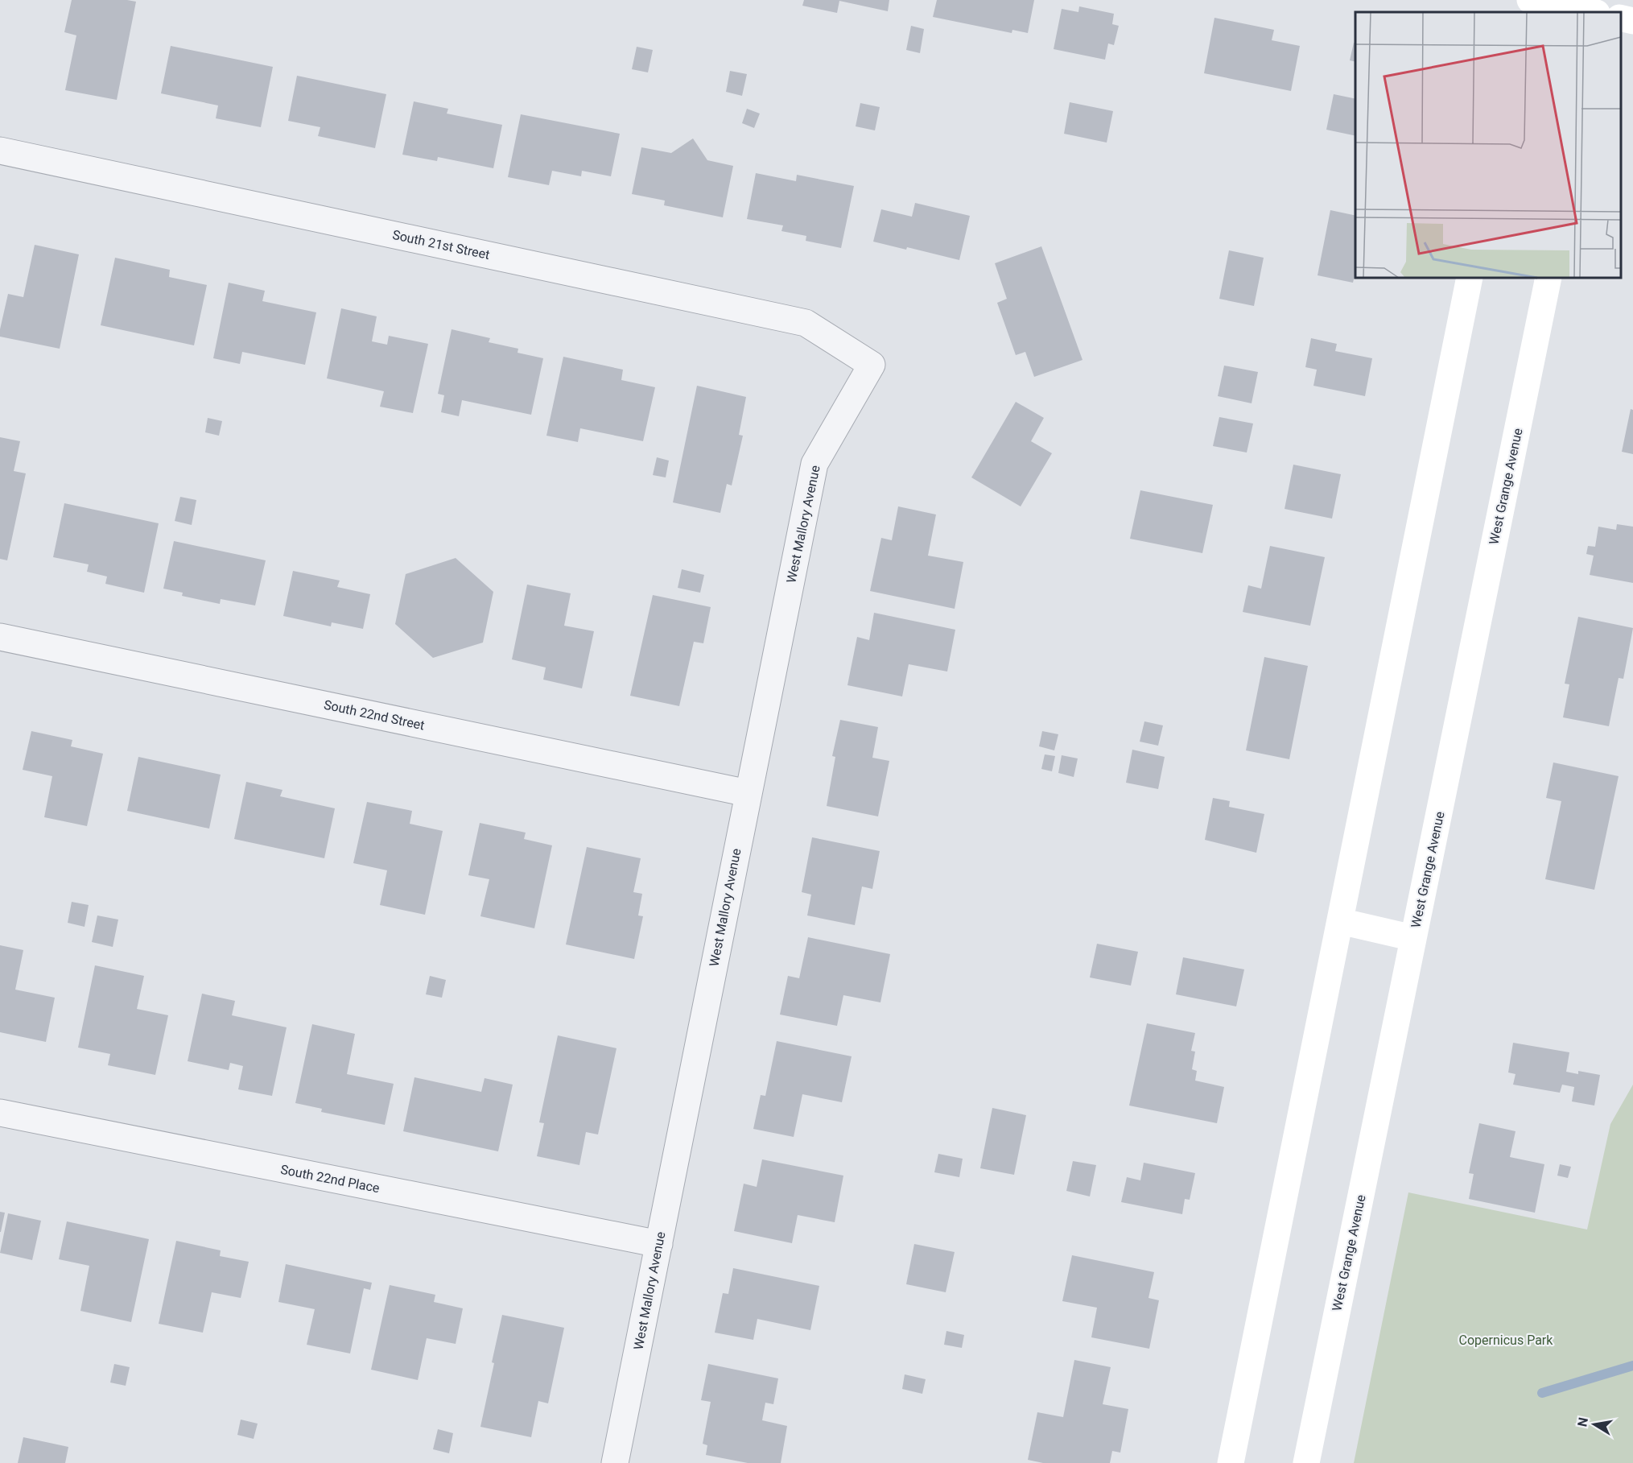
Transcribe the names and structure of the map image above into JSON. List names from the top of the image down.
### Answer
{
  "streets": {
    "street": [
      "South 21st Street",
      "West Grange Avenue",
      "West Mallory Avenue",
      "South 22nd Street",
      "South 22nd Place"
    ]
  },
  "crossings": [
    ["South 21st Street", "West Mallory Avenue"],
    ["West Mallory Avenue", "South 22nd Street"],
    ["West Mallory Avenue", "South 22nd Place"]
  ],
  "parks": ["Copernicus Park"],
  "north": "left"
}
